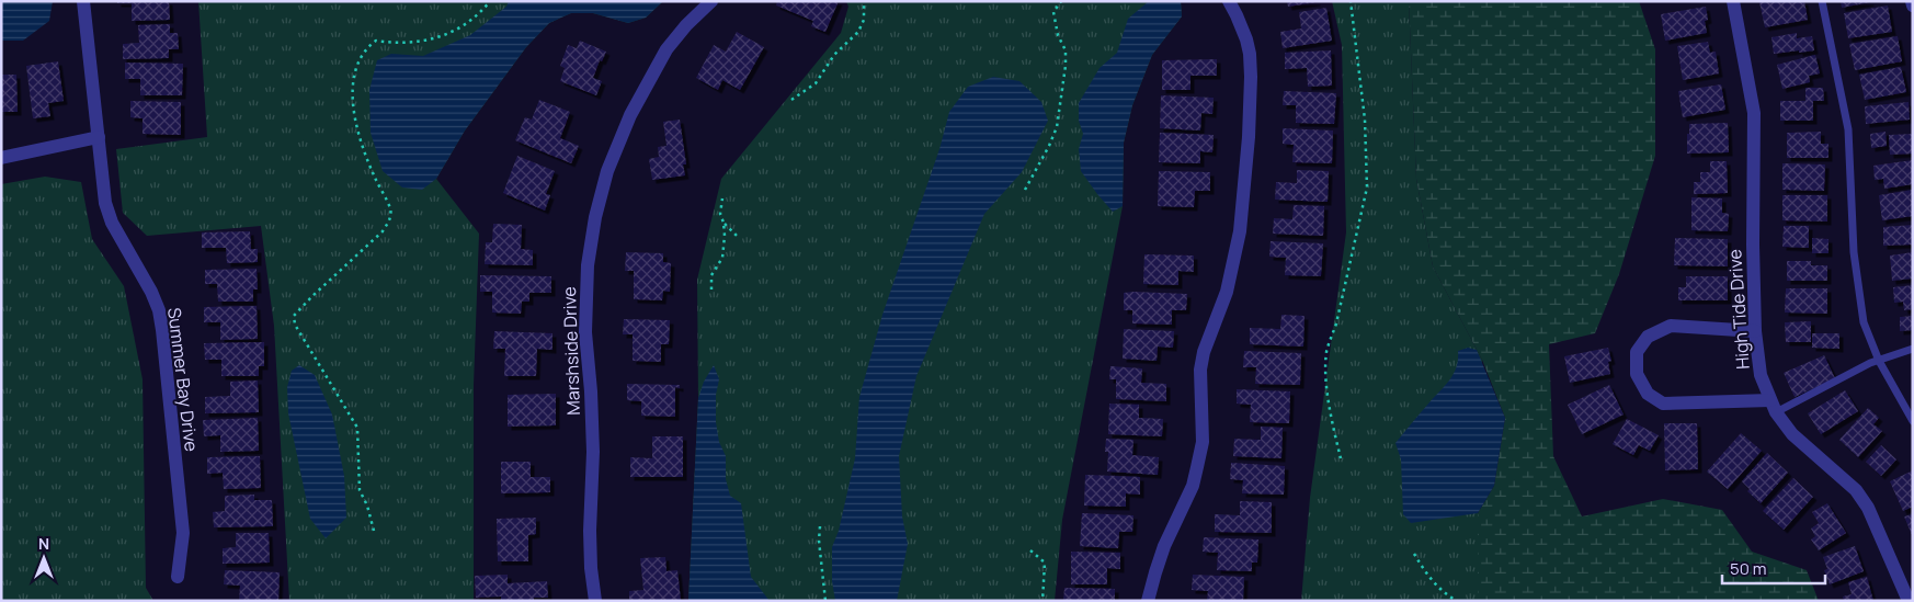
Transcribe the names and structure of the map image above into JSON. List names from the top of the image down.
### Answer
{
  "streets": {
    "street": ["High Tide Drive", "Marshside Drive", "Summer Bay Drive"]
  },
  "scale_bar": "50 m",
  "north": "top"
}
